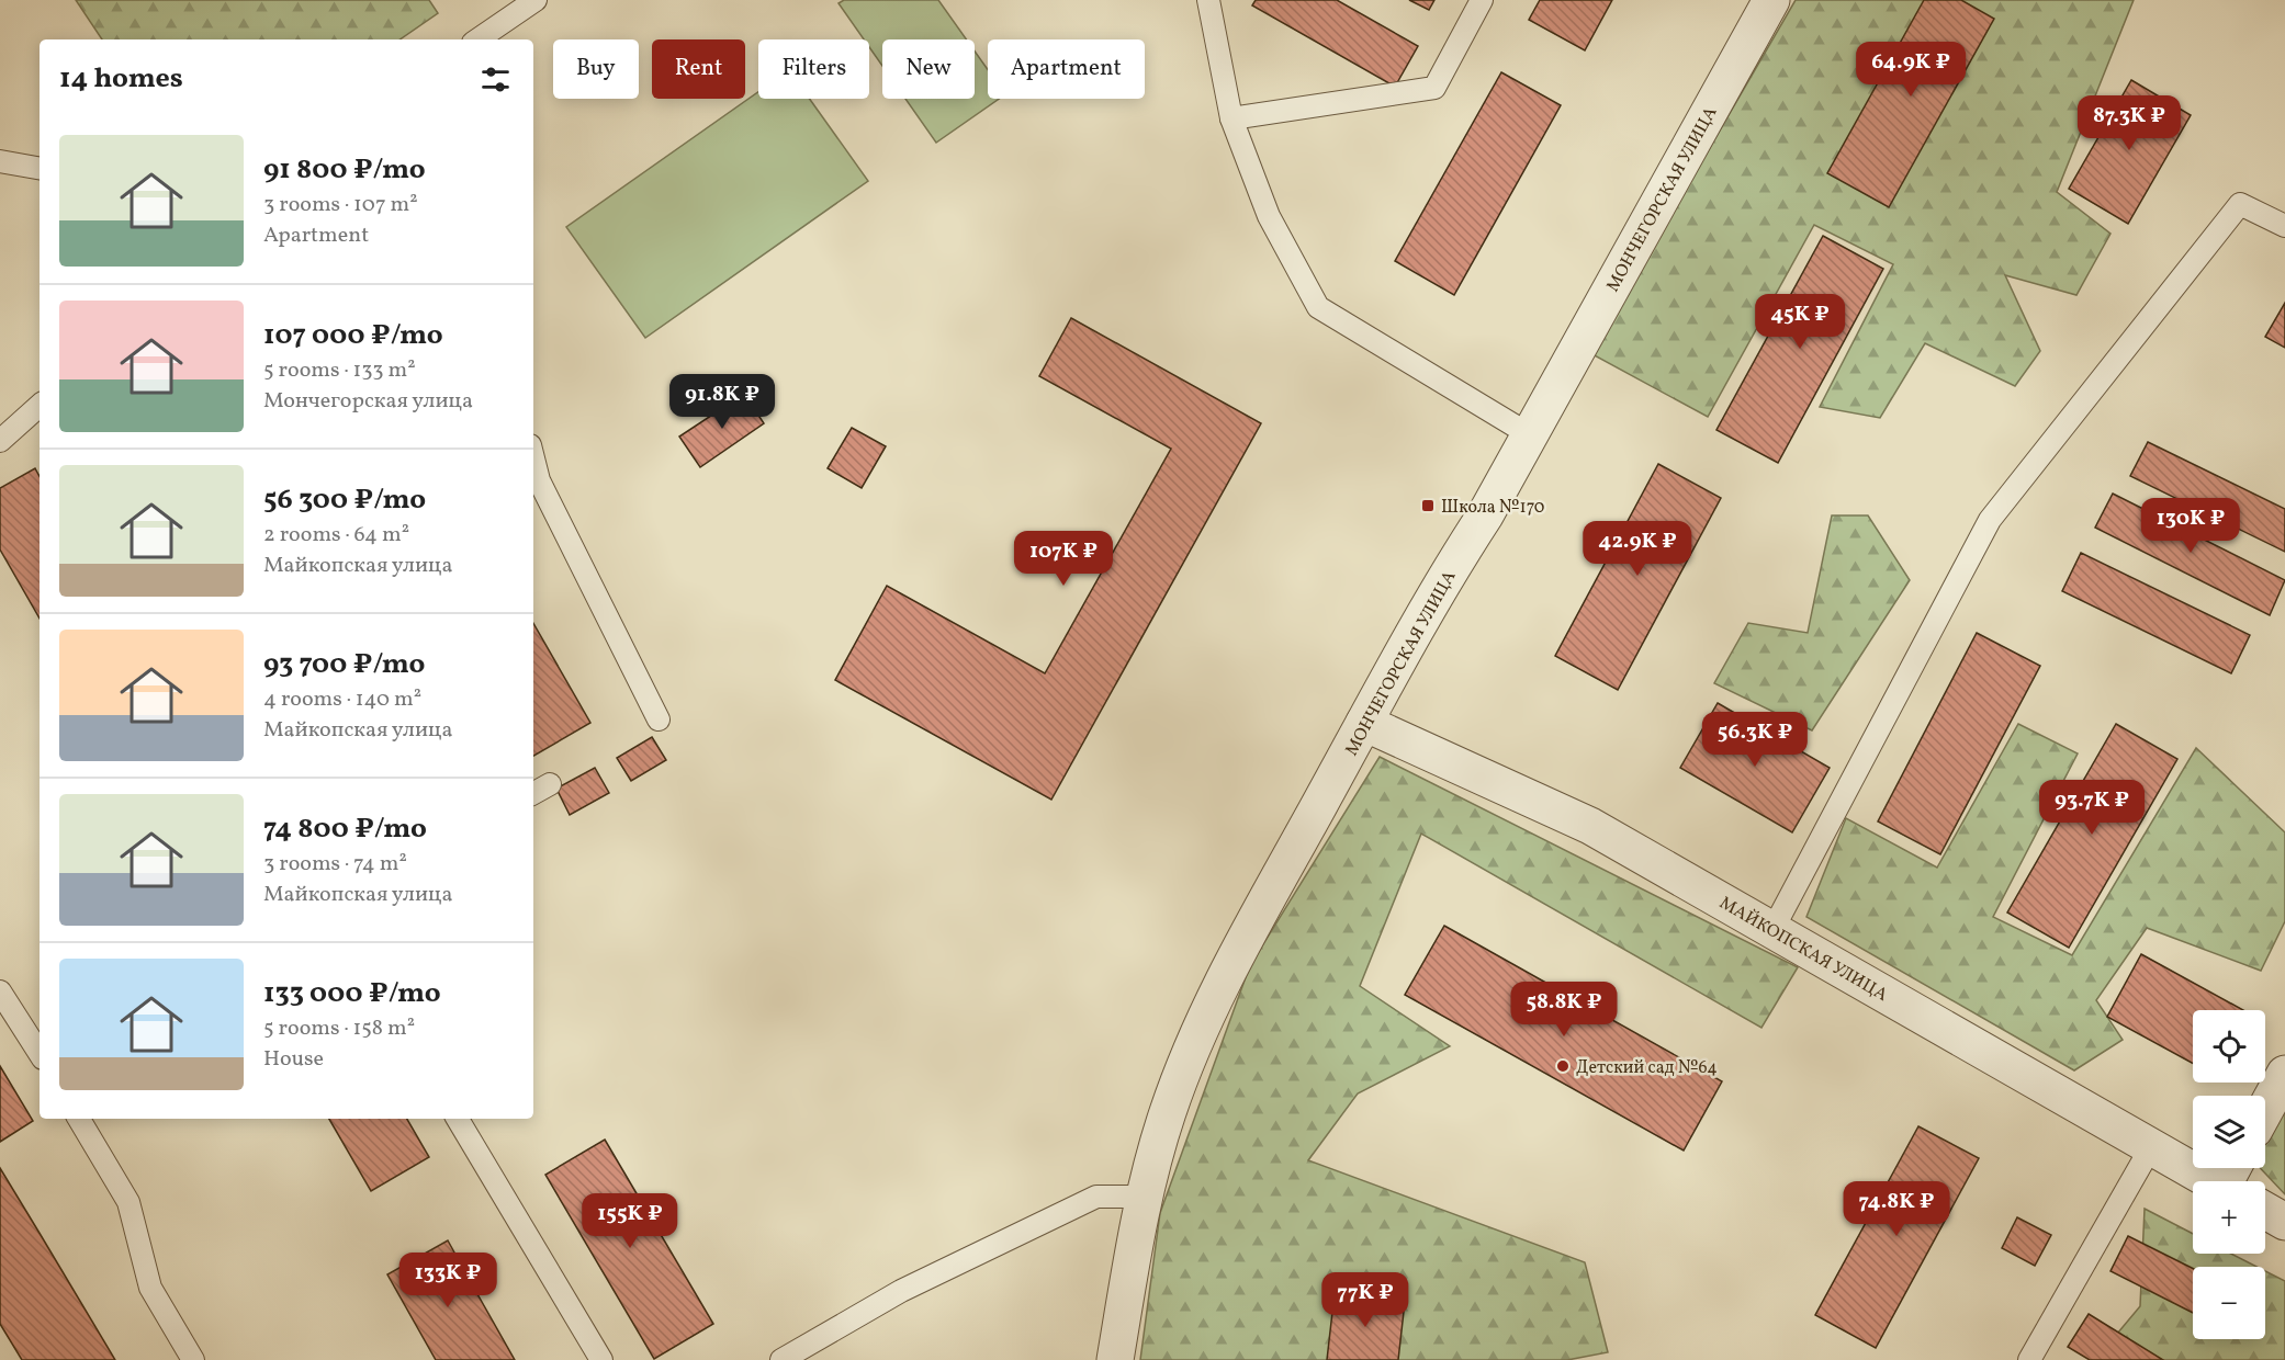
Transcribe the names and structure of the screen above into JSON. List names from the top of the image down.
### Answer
{
  "streets": {
    "street": ["МОНЧЕГОРСКАЯ УЛИЦА", "МАЙКОПСКАЯ УЛИЦА"]
  },
  "crossings": [
    ["МОНЧЕГОРСКАЯ УЛИЦА", "МАЙКОПСКАЯ УЛИЦА"]
  ],
  "places": {
    "transit": ["Школа №170"],
    "other": ["Детский сад №64"]
  },
  "page": {
    "chip": [
      "Buy",
      "Rent",
      "Filters",
      "New",
      "Apartment"
    ],
    "heading": "14 homes",
    "price": [
      "64.9K ₽",
      "87.3K ₽",
      "45K ₽",
      "91.8K ₽",
      "130K ₽",
      "42.9K ₽",
      "107K ₽",
      "56.3K ₽",
      "93.7K ₽",
      "58.8K ₽",
      "74.8K ₽",
      "155K ₽",
      "133K ₽",
      "77K ₽"
    ],
    "list": [
      {
        "name": "91 800 ₽/mo",
        "note": "3 rooms · 107 m² · Apartment"
      },
      {
        "name": "107 000 ₽/mo",
        "note": "5 rooms · 133 m² · Мончегорская улица"
      },
      {
        "name": "56 300 ₽/mo",
        "note": "2 rooms · 64 m² · Майкопская улица"
      },
      {
        "name": "93 700 ₽/mo",
        "note": "4 rooms · 140 m² · Майкопская улица"
      },
      {
        "name": "74 800 ₽/mo",
        "note": "3 rooms · 74 m² · Майкопская улица"
      },
      {
        "name": "133 000 ₽/mo",
        "note": "5 rooms · 158 m² · House"
      }
    ],
    "map_buttons": ["+", "−"]
  }
}
